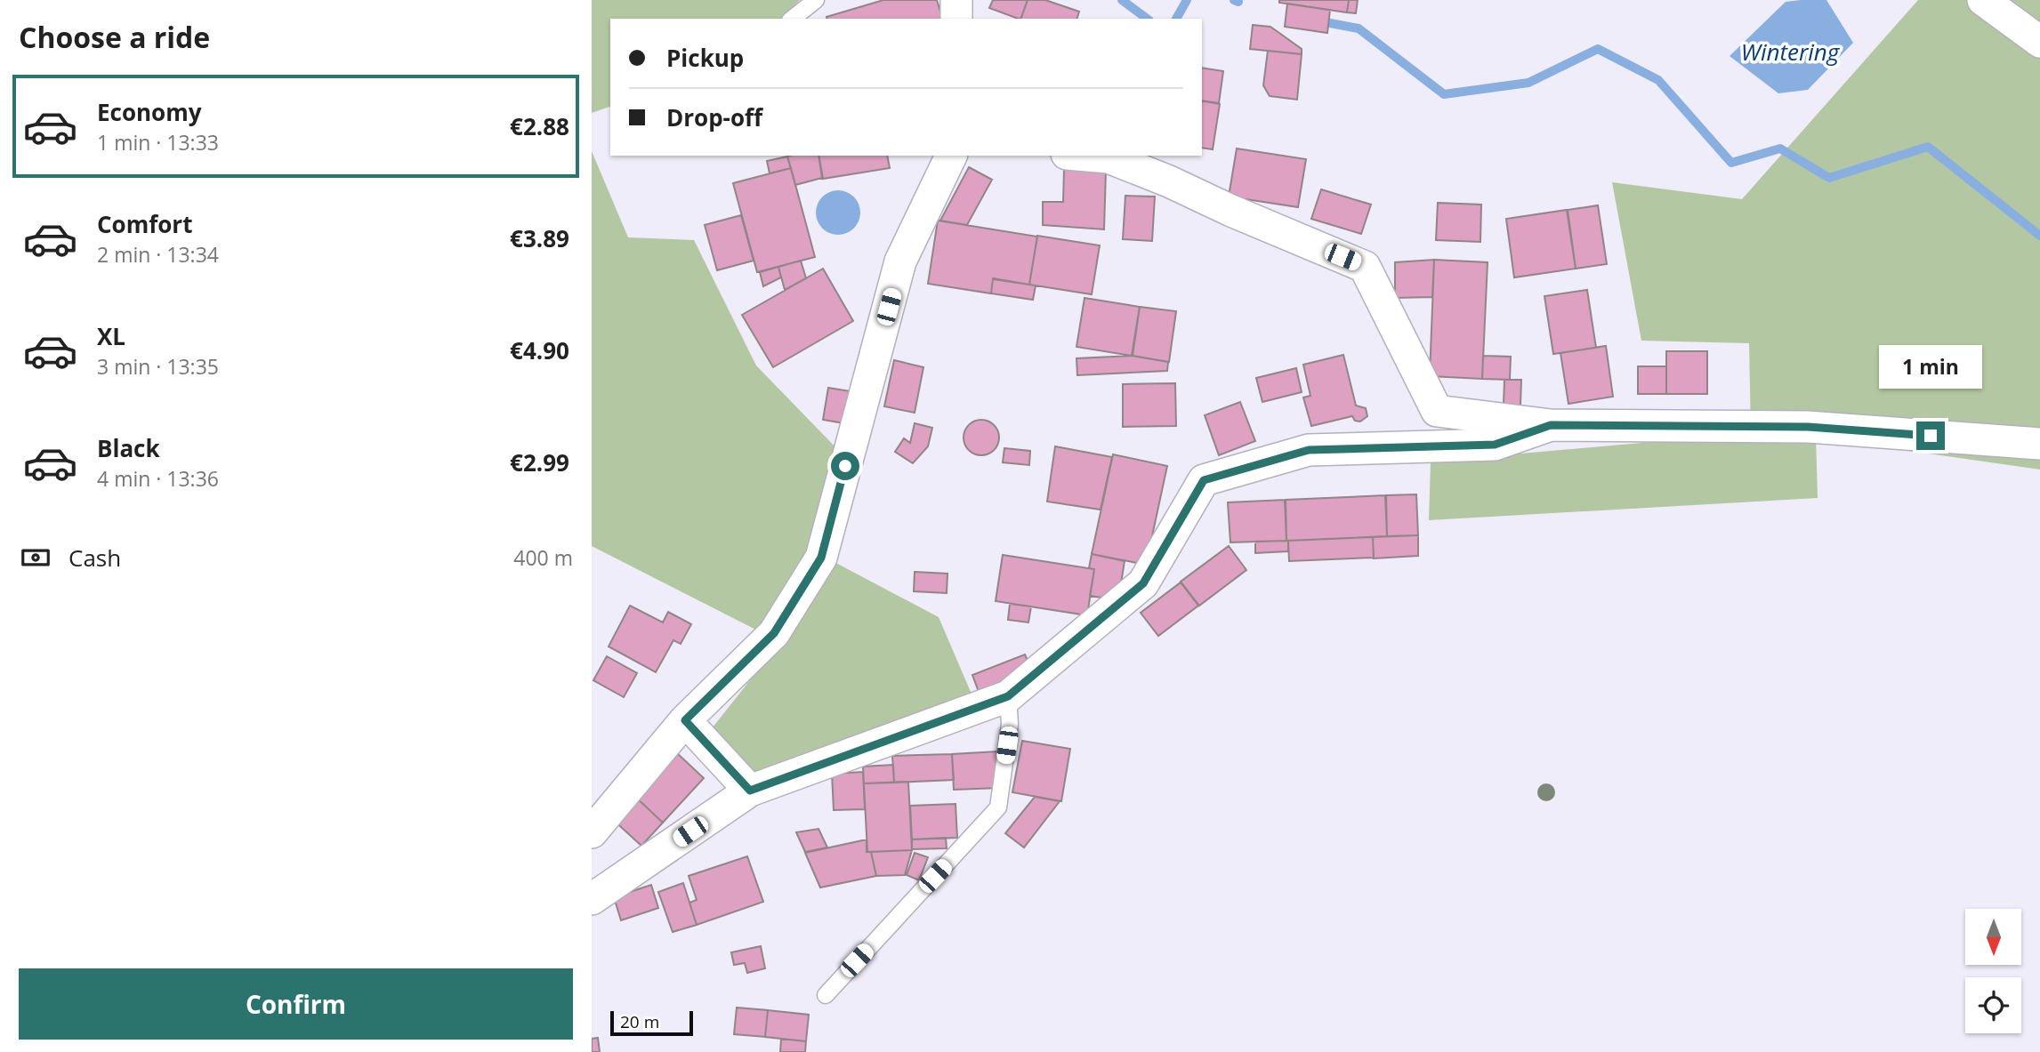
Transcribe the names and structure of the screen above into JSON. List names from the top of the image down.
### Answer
{
  "water": ["Wintering"],
  "scale_bar": "20 m",
  "north": "bottom",
  "page": {
    "heading": "Choose a ride",
    "banner": ["Pickup", "Drop-off"],
    "list": [
      {
        "name": "Economy",
        "note": "1 min · 13:33",
        "value": "€2.88"
      },
      {
        "name": "Comfort",
        "note": "2 min · 13:34",
        "value": "€3.89"
      },
      {
        "name": "XL",
        "note": "3 min · 13:35",
        "value": "€4.90"
      },
      {
        "name": "Black",
        "note": "4 min · 13:36",
        "value": "€2.99"
      }
    ],
    "bubble": "1 min",
    "pay": ["Cash", "400 m"],
    "buttons": "Confirm",
    "scale": "20 m"
  }
}
